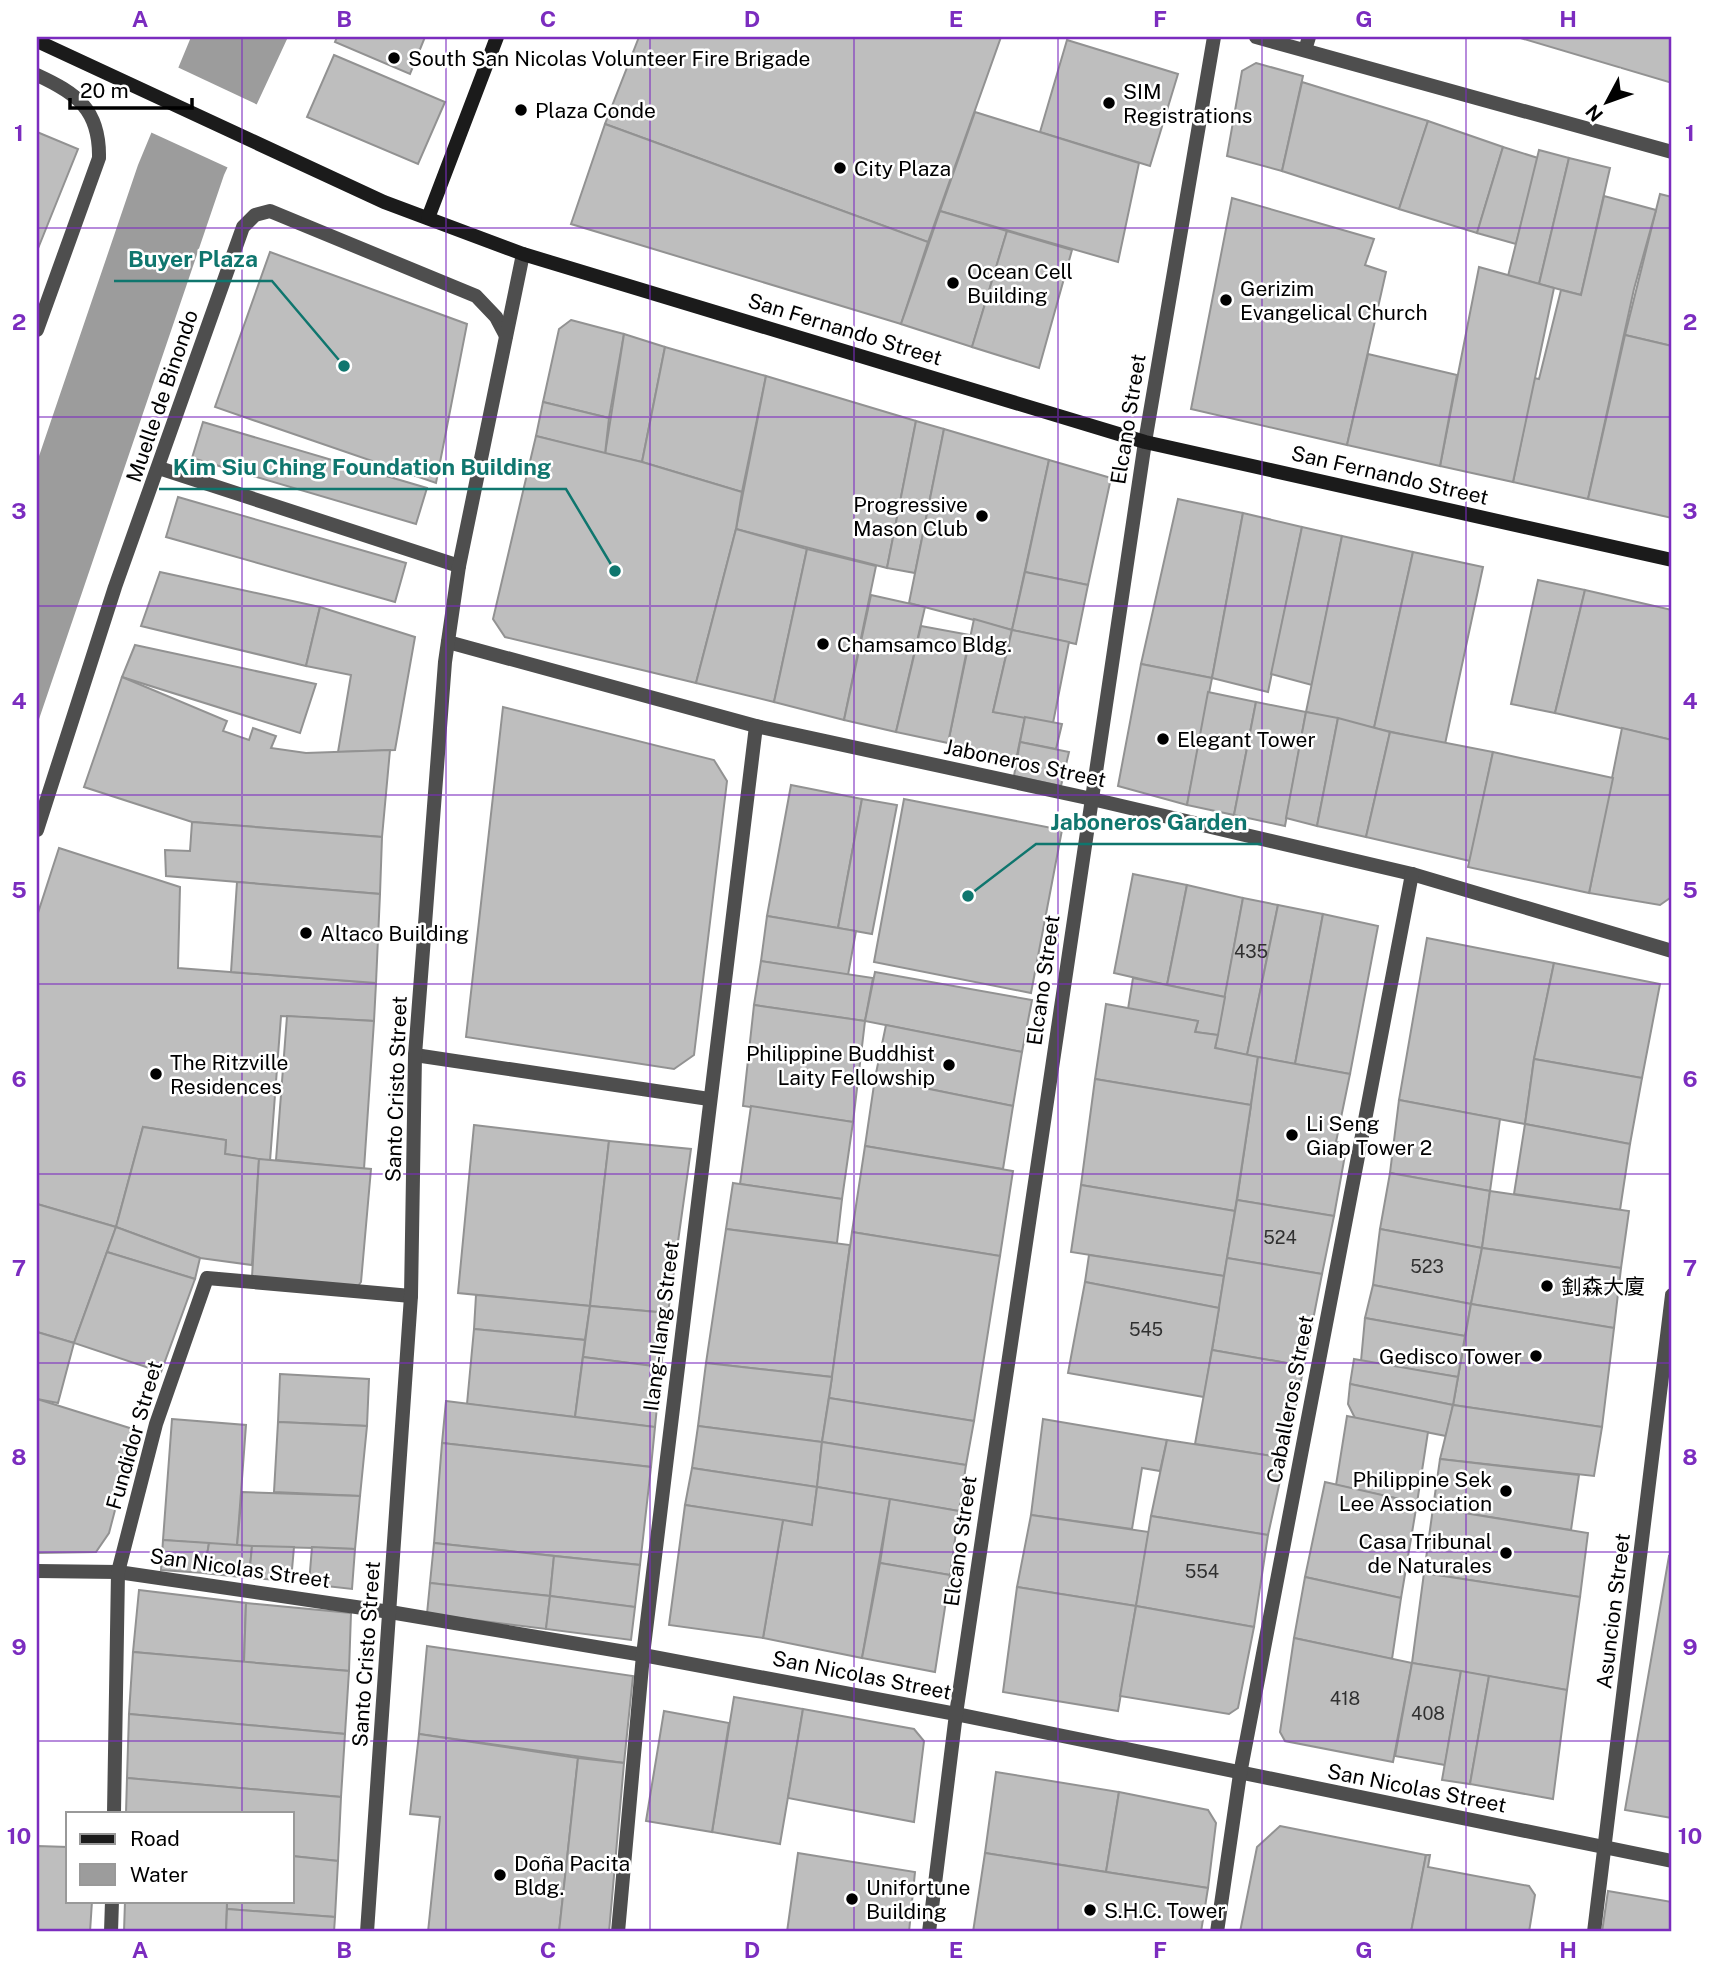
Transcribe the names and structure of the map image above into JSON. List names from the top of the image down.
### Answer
{
  "streets": {
    "street": [
      "San Fernando Street",
      "Muelle de Binondo",
      "Elcano Street",
      "Jaboneros Street",
      "Santo Cristo Street",
      "Ilang-Ilang Street",
      "Caballeros Street",
      "Fundidor Street",
      "San Nicolas Street",
      "Asuncion Street"
    ]
  },
  "crossings": [
    ["San Fernando Street", "Elcano Street"],
    ["San Fernando Street", "Santo Cristo Street"],
    ["Muelle de Binondo", "Santo Cristo Street"],
    ["Elcano Street", "Jaboneros Street"],
    ["Elcano Street", "San Nicolas Street"],
    ["Jaboneros Street", "Santo Cristo Street"],
    ["Jaboneros Street", "Ilang-Ilang Street"],
    ["Jaboneros Street", "Caballeros Street"],
    ["Santo Cristo Street", "Fundidor Street"],
    ["Santo Cristo Street", "San Nicolas Street"],
    ["Ilang-Ilang Street", "San Nicolas Street"],
    ["Caballeros Street", "San Nicolas Street"],
    ["Fundidor Street", "San Nicolas Street"],
    ["San Nicolas Street", "Asuncion Street"]
  ],
  "places": [
    "South San Nicolas Volunteer Fire Brigade",
    "SIM Registrations",
    "Plaza Conde",
    "City Plaza",
    "Ocean Cell Building",
    "Gerizim Evangelical Church",
    "Buyer Plaza",
    "Progressive Mason Club",
    "Kim Siu Ching Foundation Building",
    "Chamsamco Bldg.",
    "Elegant Tower",
    "Jaboneros Garden",
    "Altaco Building",
    "Philippine Buddhist Laity Fellowship",
    "The Ritzville Residences",
    "Li Seng Giap Tower 2",
    "釗森大廈",
    "Gedisco Tower",
    "Philippine Sek Lee Association",
    "Casa Tribunal de Naturales",
    "Doña Pacita Bldg.",
    "Unifortune Building",
    "S.H.C. Tower"
  ],
  "house_numbers": [
    "435",
    "524",
    "523",
    "545",
    "554",
    "418",
    "408"
  ],
  "legend": ["Road", "Water"],
  "scale_bar": "20 m",
  "north": "bottom left",
  "grid": {
    "columns": [
      "A",
      "B",
      "C",
      "D",
      "E",
      "F",
      "G",
      "H"
    ],
    "rows": [
      "1",
      "2",
      "3",
      "4",
      "5",
      "6",
      "7",
      "8",
      "9",
      "10"
    ]
  }
}
